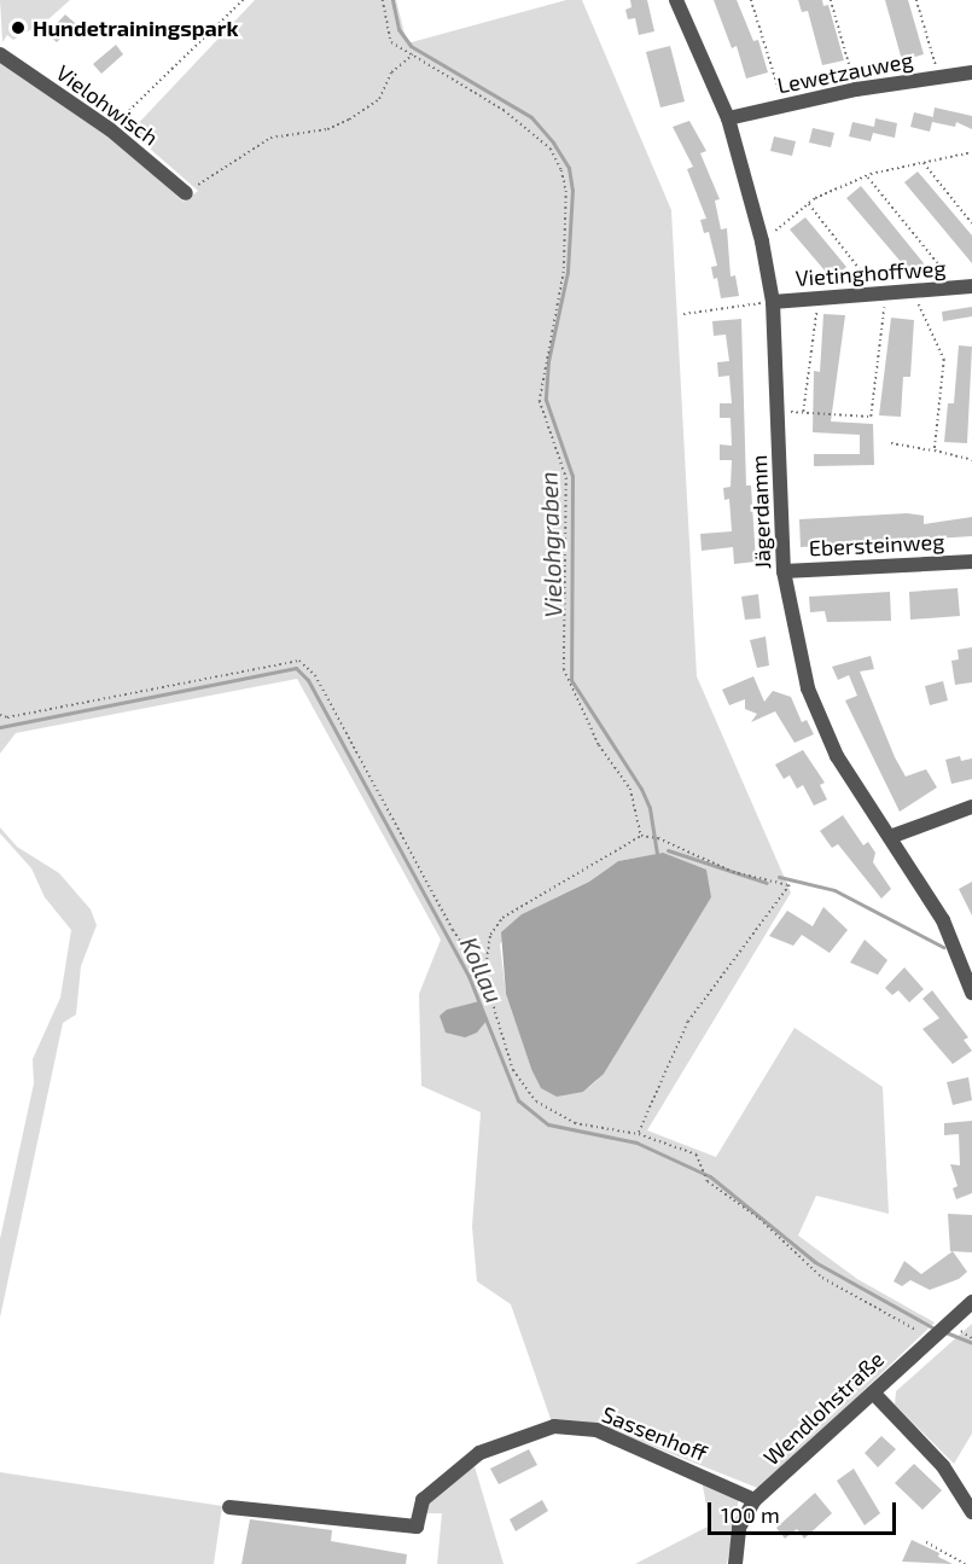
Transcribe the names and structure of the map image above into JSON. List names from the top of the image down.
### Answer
{
  "streets": {
    "street": [
      "Lewetzauweg",
      "Vielohwisch",
      "Vietinghoffweg",
      "Jägerdamm",
      "Ebersteinweg",
      "Wendlohstraße",
      "Sassenhoff"
    ]
  },
  "crossings": [
    ["Lewetzauweg", "Jägerdamm"],
    ["Vietinghoffweg", "Jägerdamm"],
    ["Jägerdamm", "Ebersteinweg"],
    ["Wendlohstraße", "Sassenhoff"]
  ],
  "water": ["Vielohgraben", "Kollau"],
  "places": ["Hundetrainingspark"],
  "scale_bar": "100 m"
}
